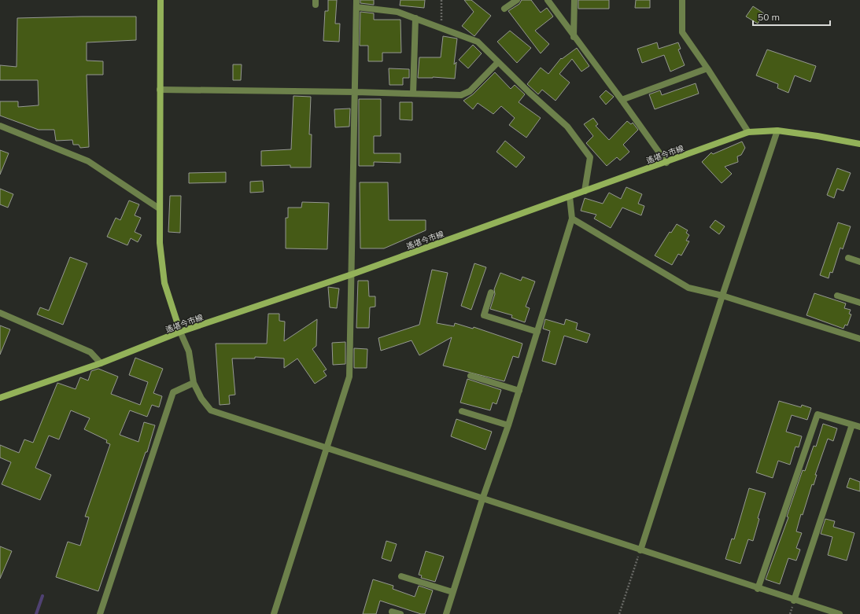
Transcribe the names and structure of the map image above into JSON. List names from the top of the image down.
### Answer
{
  "streets": {
    "main road": ["遙堪今市線"]
  },
  "scale_bar": "50 m"
}
